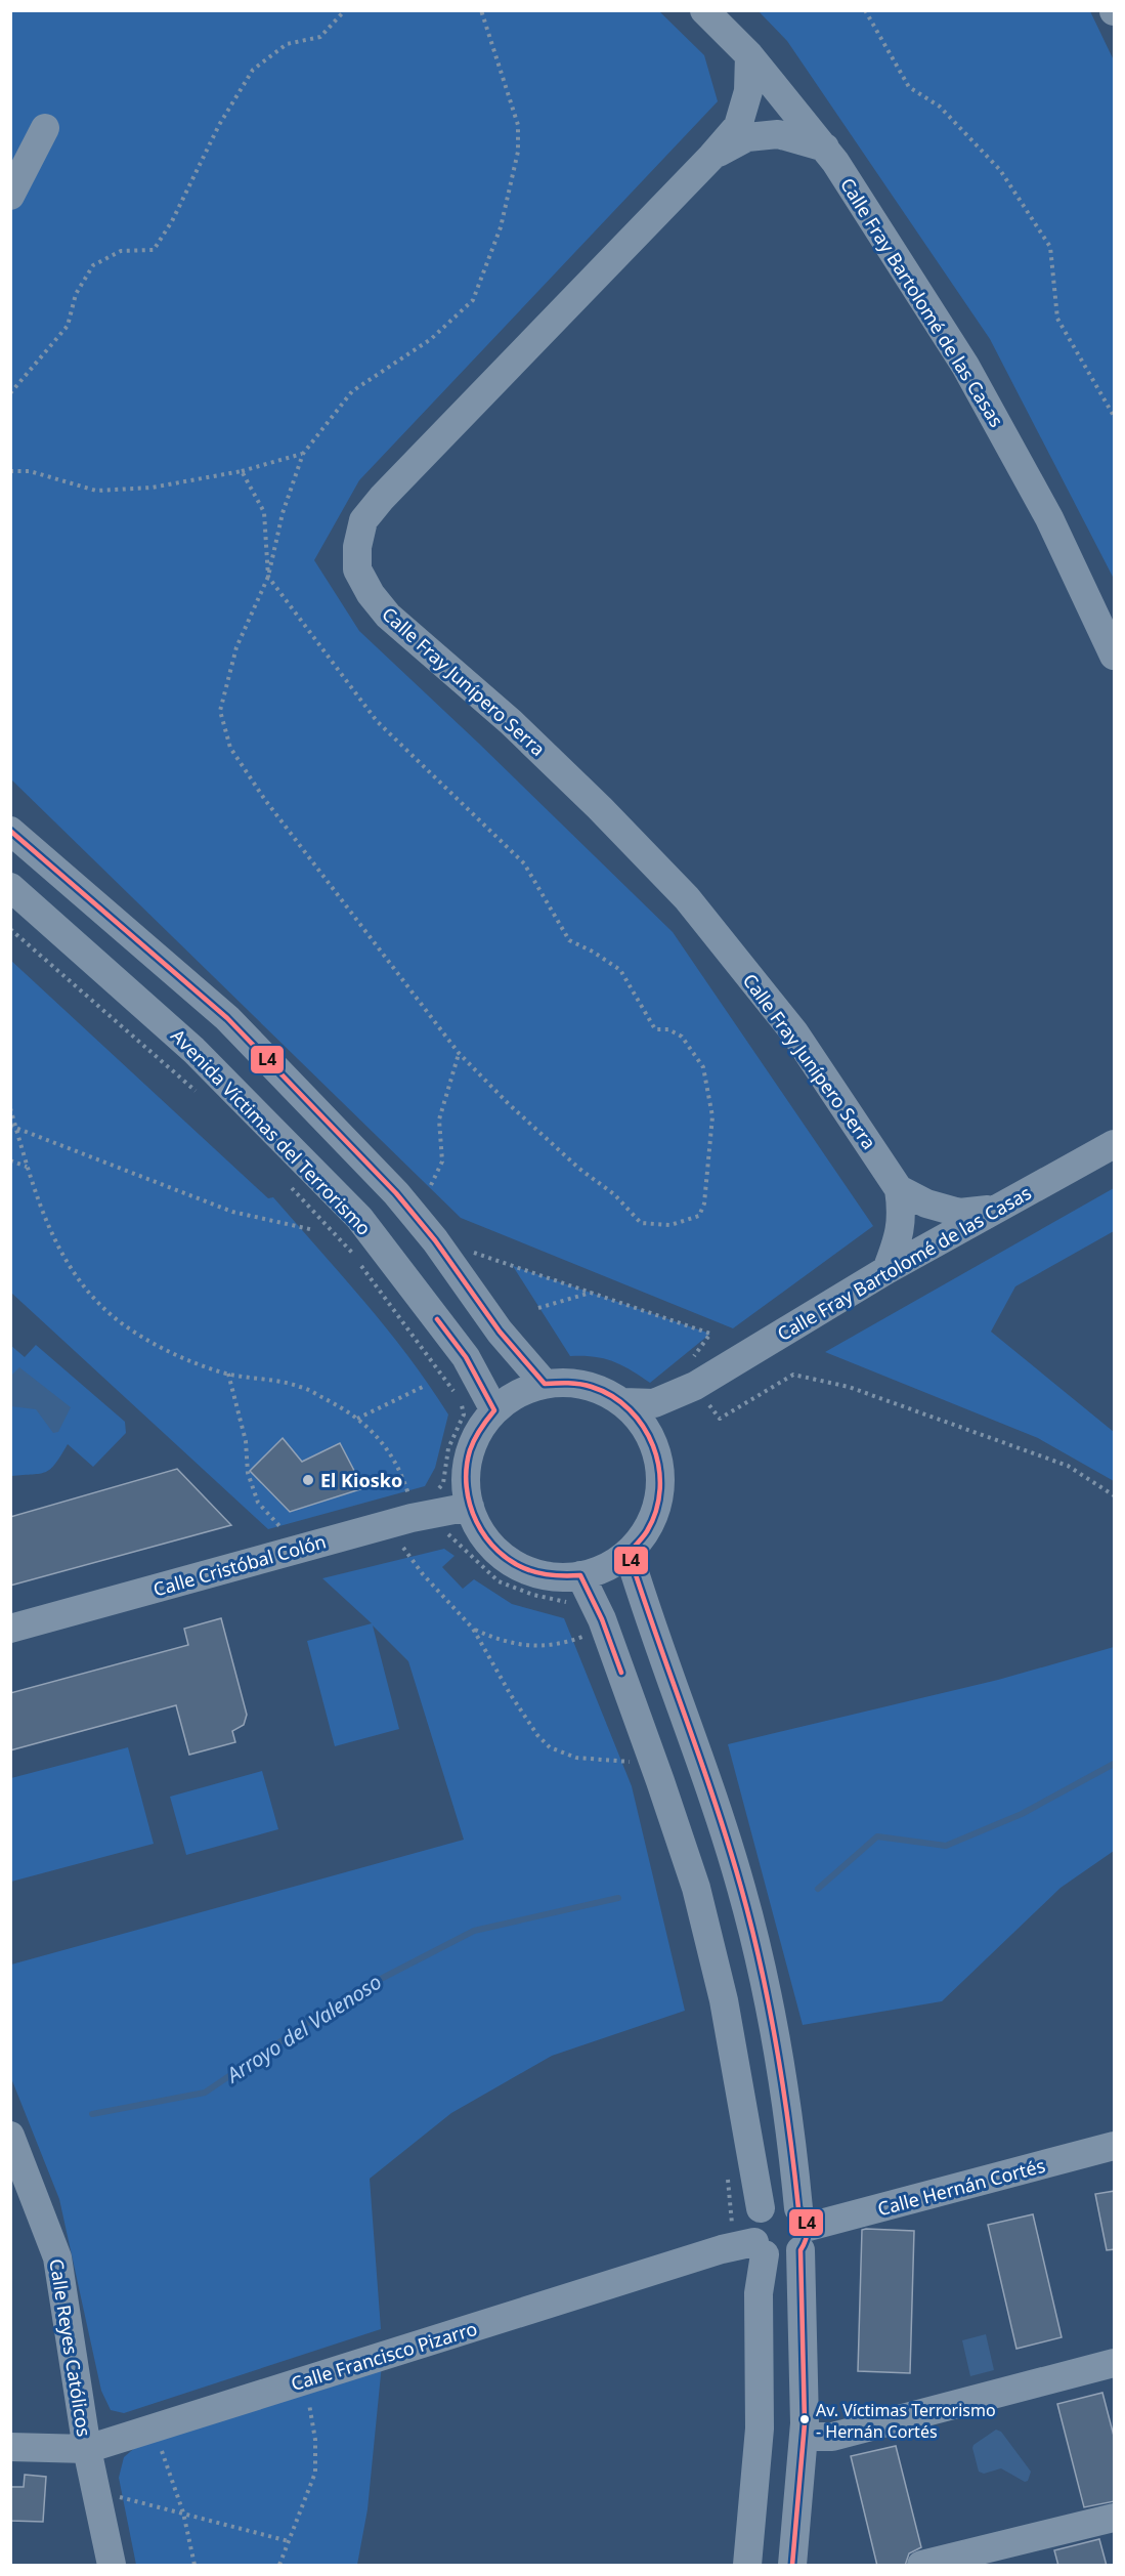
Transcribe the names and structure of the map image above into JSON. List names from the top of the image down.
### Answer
{
  "streets": {
    "street": [
      "Calle Fray Bartolomé de las Casas",
      "Calle Fray Junípero Serra",
      "Avenida Víctimas del Terrorismo",
      "Calle Cristóbal Colón",
      "Calle Hernán Cortés",
      "Calle Reyes Católicos",
      "Calle Francisco Pizarro"
    ]
  },
  "crossings": [
    ["Calle Fray Bartolomé de las Casas", "Calle Fray Junípero Serra"],
    ["Calle Fray Bartolomé de las Casas", "Avenida Víctimas del Terrorismo"],
    ["Calle Fray Bartolomé de las Casas", "Calle Cristóbal Colón"],
    ["Avenida Víctimas del Terrorismo", "Calle Cristóbal Colón"],
    ["Calle Hernán Cortés", "Calle Francisco Pizarro"],
    ["Calle Reyes Católicos", "Calle Francisco Pizarro"]
  ],
  "water": ["Arroyo del Valenoso"],
  "places": ["El Kiosko", "Av. Víctimas Terrorismo - Hernán Cortés"],
  "lines": ["transit line L4"]
}
